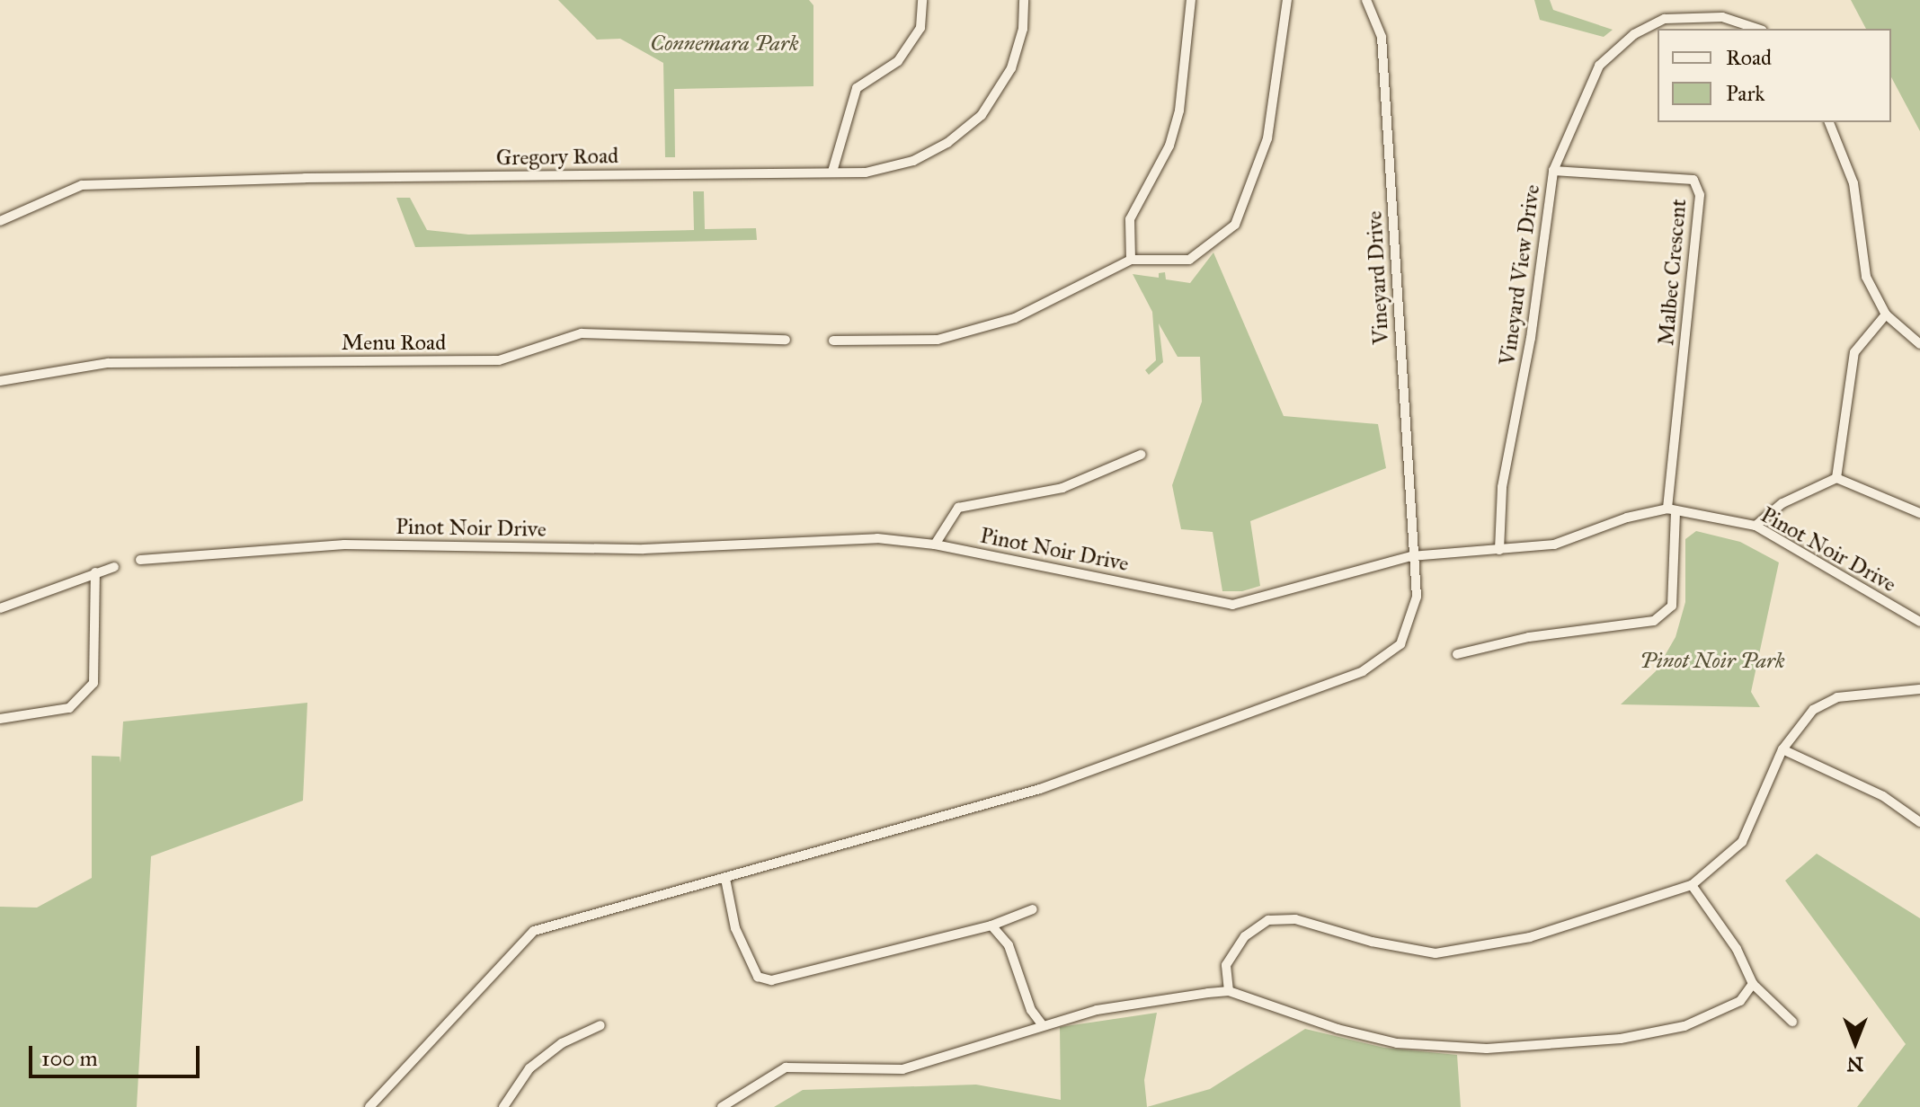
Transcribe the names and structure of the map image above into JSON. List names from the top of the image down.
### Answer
{
  "streets": {
    "street": [
      "Gregory Road",
      "Malbec Crescent",
      "Vineyard View Drive",
      "Vineyard Drive",
      "Menu Road",
      "Pinot Noir Drive"
    ]
  },
  "crossings": [
    ["Malbec Crescent", "Vineyard View Drive"],
    ["Malbec Crescent", "Pinot Noir Drive"],
    ["Vineyard View Drive", "Pinot Noir Drive"],
    ["Vineyard Drive", "Pinot Noir Drive"]
  ],
  "parks": ["Connemara Park", "Pinot Noir Park"],
  "legend": ["Road", "Park"],
  "scale_bar": "100 m",
  "north": "bottom"
}
